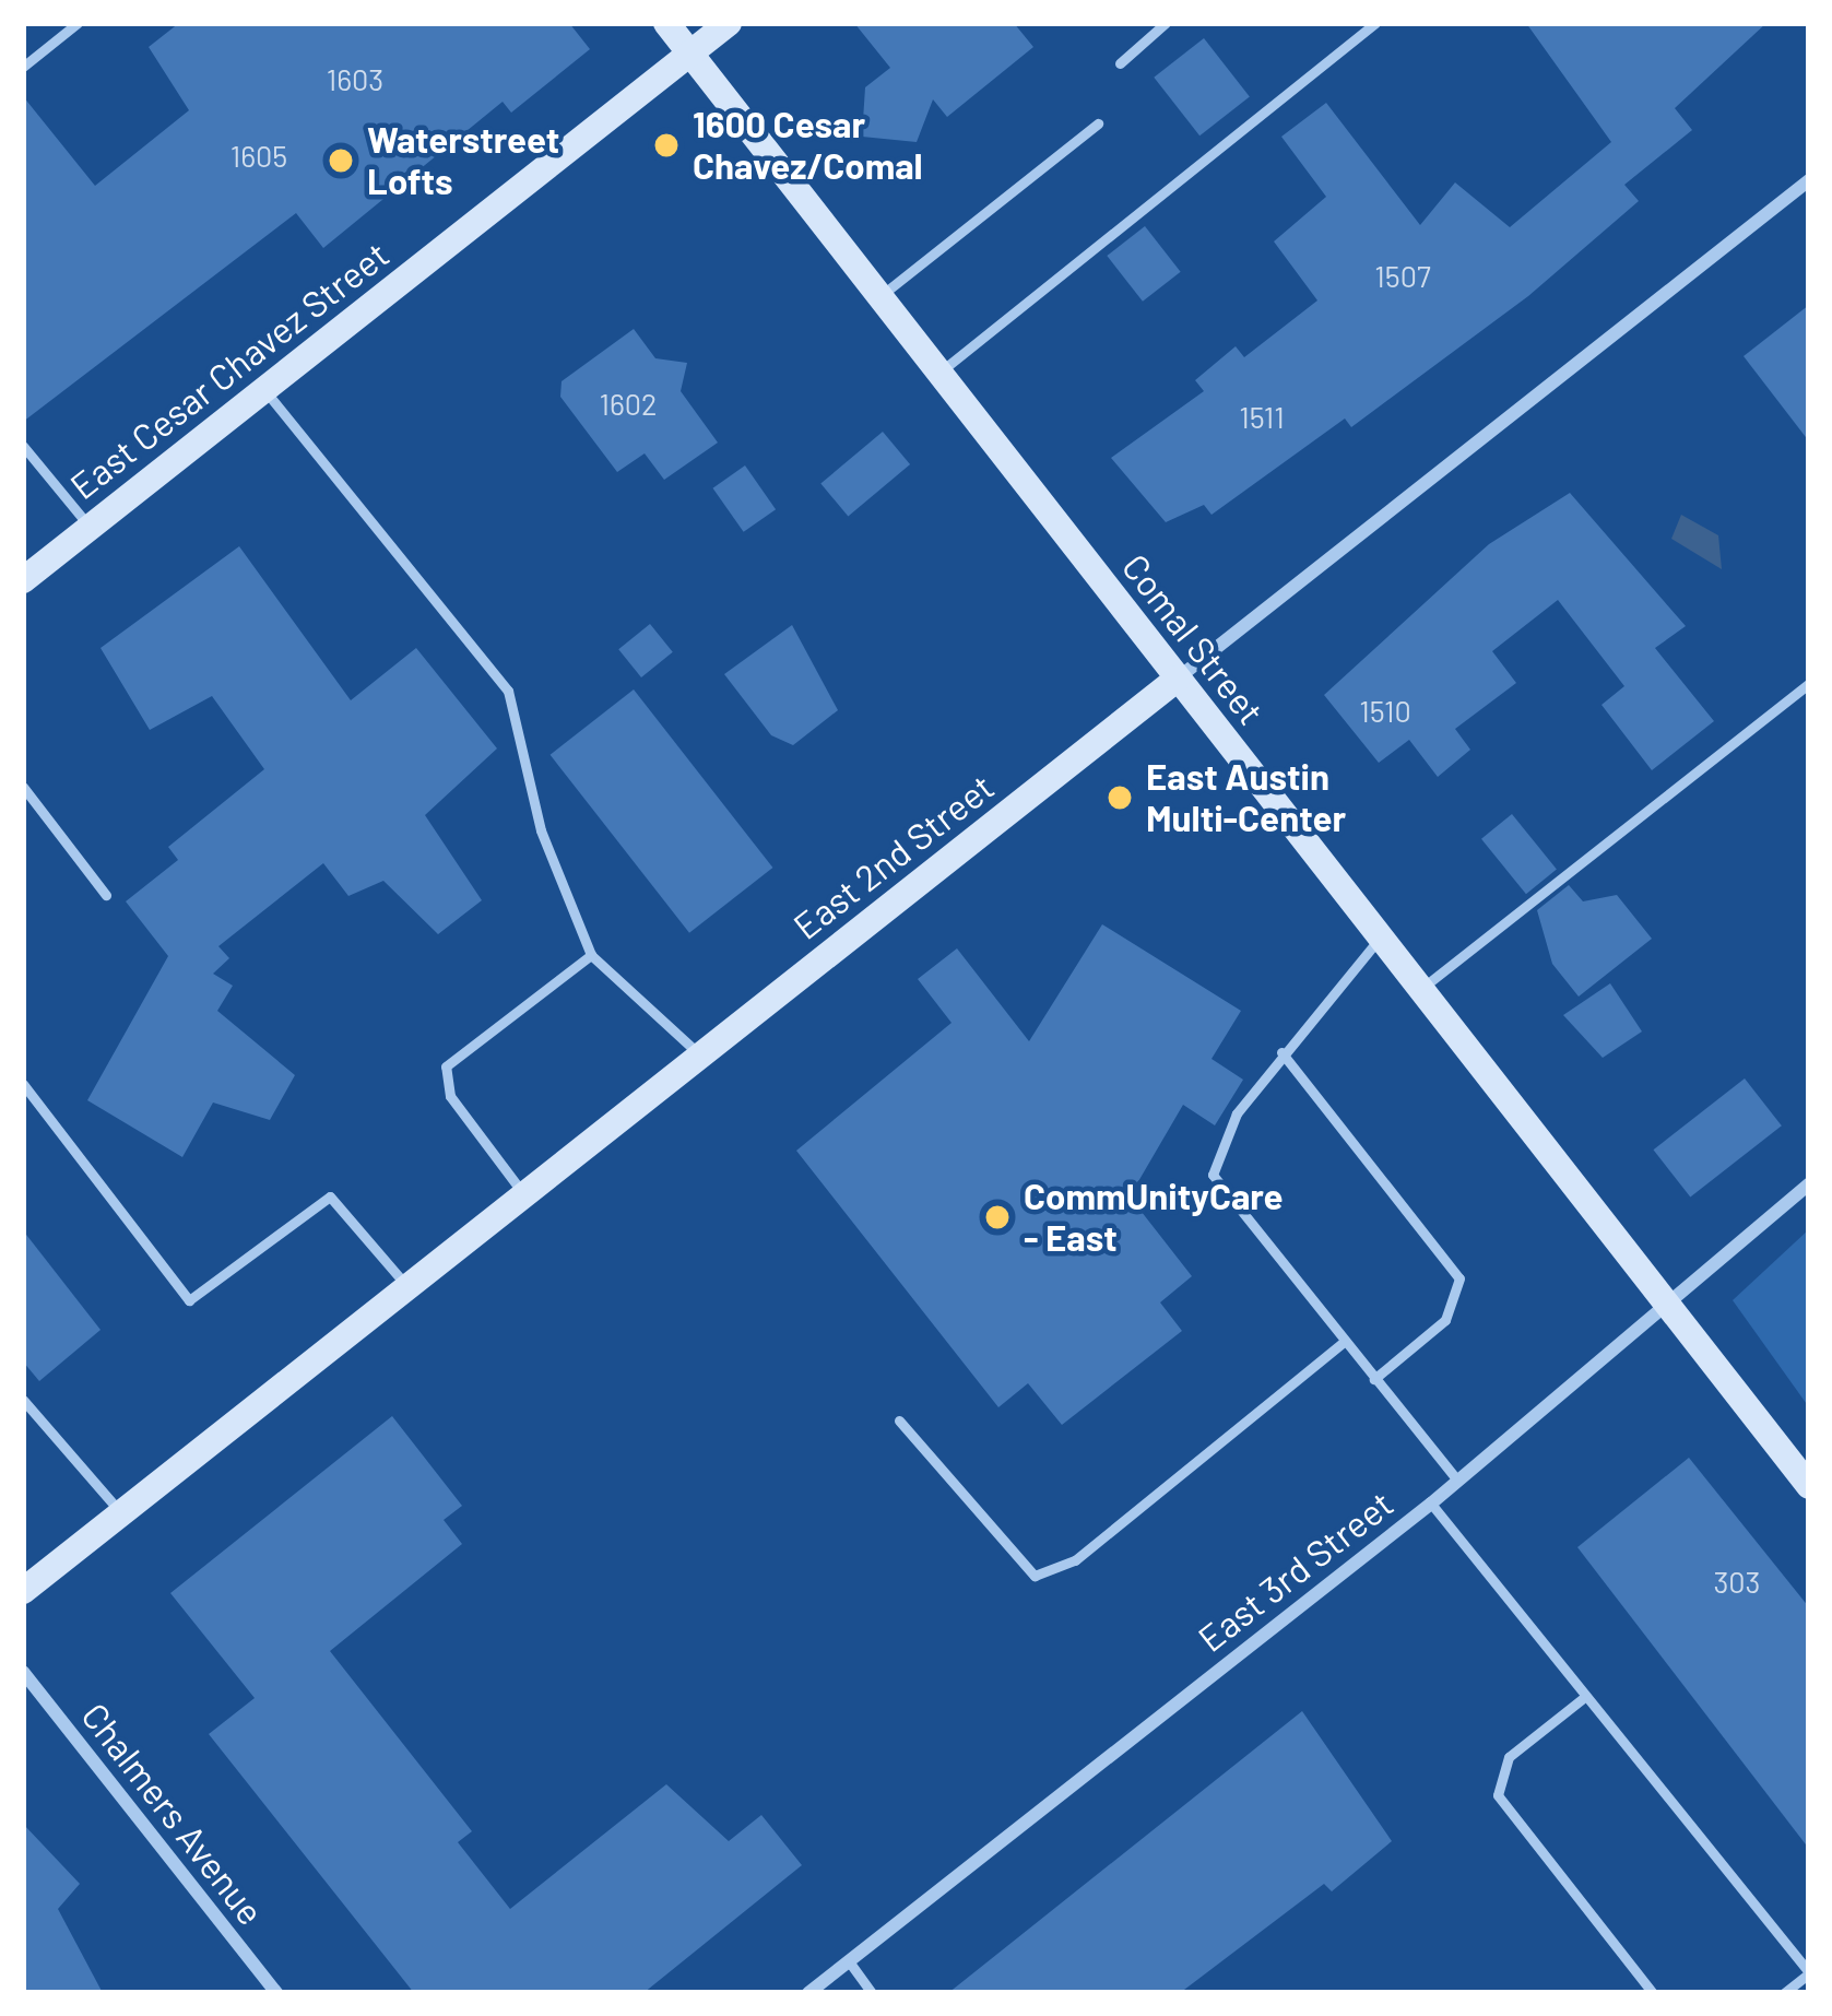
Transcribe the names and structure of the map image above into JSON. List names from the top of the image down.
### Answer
{
  "streets": {
    "street": [
      "East Cesar Chavez Street",
      "Comal Street",
      "East 2nd Street",
      "East 3rd Street",
      "Chalmers Avenue"
    ]
  },
  "crossings": [
    ["East Cesar Chavez Street", "Comal Street"],
    ["Comal Street", "East 2nd Street"],
    ["Comal Street", "East 3rd Street"]
  ],
  "places": [
    "1600 Cesar Chavez/Comal",
    "Waterstreet Lofts",
    "East Austin Multi-Center",
    "CommUnityCare - East"
  ],
  "house_numbers": [
    "1603",
    "1605",
    "1507",
    "1602",
    "1511",
    "1510",
    "303"
  ]
}
